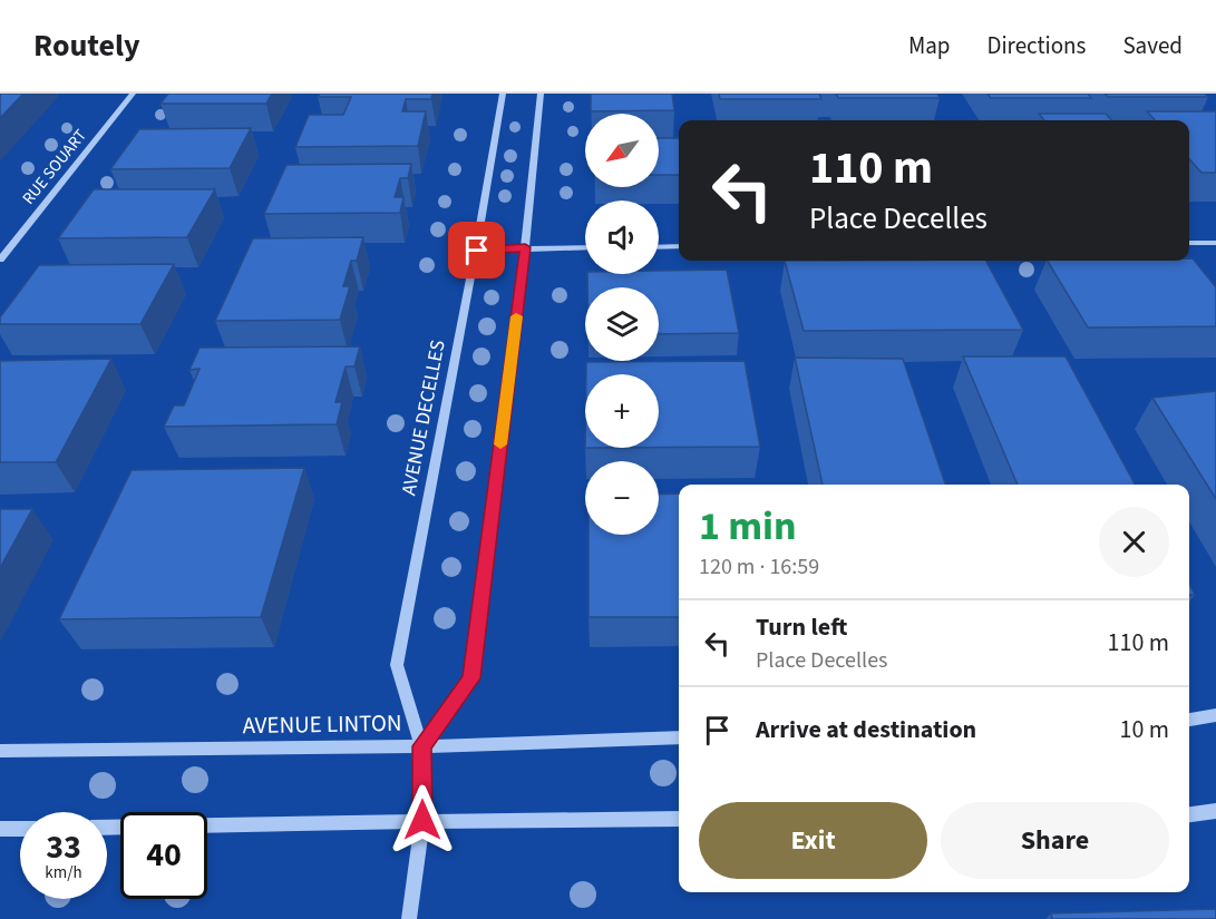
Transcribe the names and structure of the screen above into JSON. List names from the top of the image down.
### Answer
{
  "streets": {
    "street": ["RUE SOUART", "AVENUE DECELLES", "AVENUE LINTON"]
  },
  "crossings": [
    ["AVENUE DECELLES", "AVENUE LINTON"]
  ],
  "north": "bottom left",
  "page": {
    "header": "Routely",
    "nav": ["Map", "Directions", "Saved"],
    "map_buttons": ["+", "−"],
    "turn": ["110 m", "Place Decelles"],
    "heading": ["1 min", "120 m · 16:59"],
    "list": [
      {
        "name": "Turn left",
        "note": "Place Decelles",
        "value": "110 m"
      },
      {
        "name": "Arrive at destination",
        "value": "10 m"
      }
    ],
    "buttons": ["Exit", "Share"],
    "speed": "33 km/h",
    "limit": "40"
  }
}
